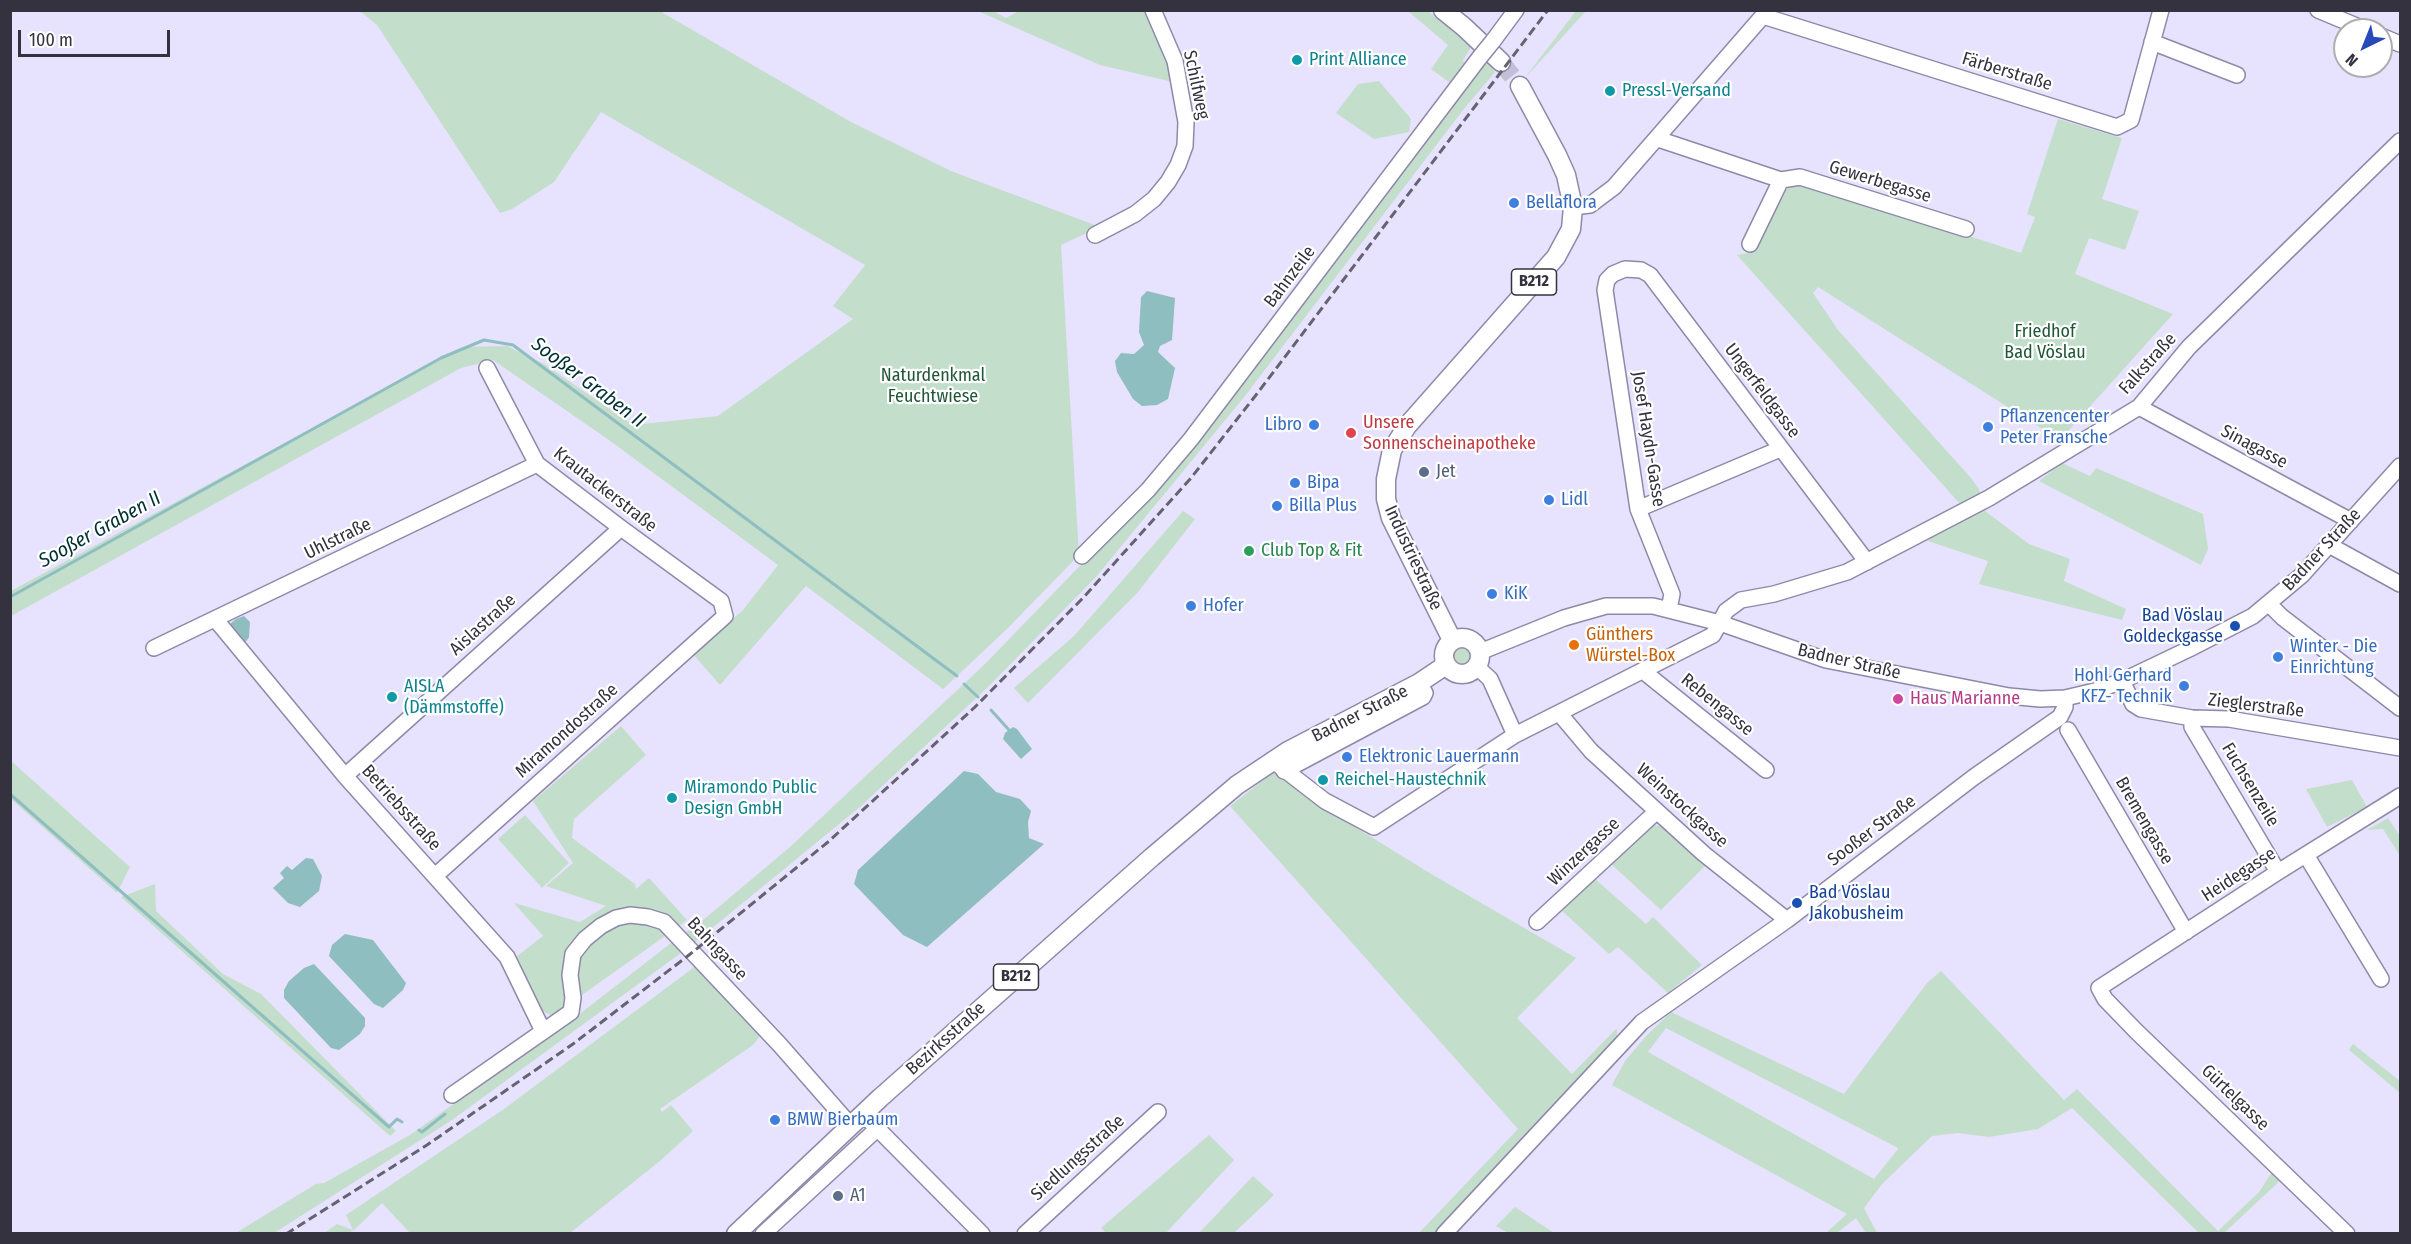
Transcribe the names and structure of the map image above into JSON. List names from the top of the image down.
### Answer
{
  "streets": {
    "main road": [
      "B212",
      "Badner Straße",
      "Industriestraße",
      "Bezirksstraße"
    ],
    "street": [
      "Färberstraße",
      "Schilfweg",
      "Gewerbegasse",
      "Bahnzeile",
      "Falkstraße",
      "Ungerfeldgasse",
      "Josef Haydn-Gasse",
      "Sinagasse",
      "Krautackerstraße",
      "Uhlstraße",
      "Aislastraße",
      "Rebengasse",
      "Zieglerstraße",
      "Miramondostraße",
      "Fuchsenzeile",
      "Weinstockgasse",
      "Betriebsstraße",
      "Bremengasse",
      "Sooßer Straße",
      "Winzergasse",
      "Heidegasse",
      "Bahngasse",
      "Gürtelgasse",
      "Siedlungsstraße"
    ]
  },
  "crossings": [
    ["B212", "Industriestraße"],
    ["Falkstraße", "Ungerfeldgasse"],
    ["Falkstraße", "Sinagasse"],
    ["Falkstraße", "Badner Straße"],
    ["Falkstraße", "Rebengasse"],
    ["Falkstraße", "Weinstockgasse"],
    ["Falkstraße", "Bezirksstraße"],
    ["Ungerfeldgasse", "Josef Haydn-Gasse"],
    ["Josef Haydn-Gasse", "Badner Straße"],
    ["Sinagasse", "Badner Straße"],
    ["Krautackerstraße", "Uhlstraße"],
    ["Krautackerstraße", "Aislastraße"],
    ["Krautackerstraße", "Miramondostraße"],
    ["Uhlstraße", "Betriebsstraße"],
    ["Badner Straße", "Industriestraße"],
    ["Badner Straße", "Zieglerstraße"],
    ["Badner Straße", "Sooßer Straße"],
    ["Badner Straße", "Bezirksstraße"],
    ["Aislastraße", "Betriebsstraße"],
    ["Zieglerstraße", "Fuchsenzeile"],
    ["Miramondostraße", "Betriebsstraße"],
    ["Fuchsenzeile", "Heidegasse"],
    ["Weinstockgasse", "Sooßer Straße"],
    ["Weinstockgasse", "Winzergasse"],
    ["Betriebsstraße", "Bahngasse"],
    ["Bremengasse", "Heidegasse"],
    ["Heidegasse", "Gürtelgasse"],
    ["Bahngasse", "Bezirksstraße"]
  ],
  "water": ["Sooßer Graben II"],
  "parks": ["Friedhof Bad Vöslau", "Naturdenkmal Feuchtwiese"],
  "places": [
    "Print Alliance",
    "Pressl-Versand",
    "Bellaflora",
    "Libro",
    "Pflanzencenter Peter Fransche",
    "Unsere Sonnenscheinapotheke",
    "Jet",
    "Bipa",
    "Lidl",
    "Billa Plus",
    "Club Top & Fit",
    "KiK",
    "Hofer",
    "Bad Vöslau Goldeckgasse",
    "Günthers Würstel-Box",
    "Winter - Die Einrichtung",
    "Hohl Gerhard KFZ- Technik",
    "AISLA (Dämmstoffe)",
    "Haus Marianne",
    "Elektronic Lauermann",
    "Reichel-Haustechnik",
    "Miramondo Public Design GmbH",
    "Bad Vöslau Jakobusheim",
    "BMW Bierbaum",
    "A1"
  ],
  "scale_bar": "100 m",
  "north": "bottom left"
}
